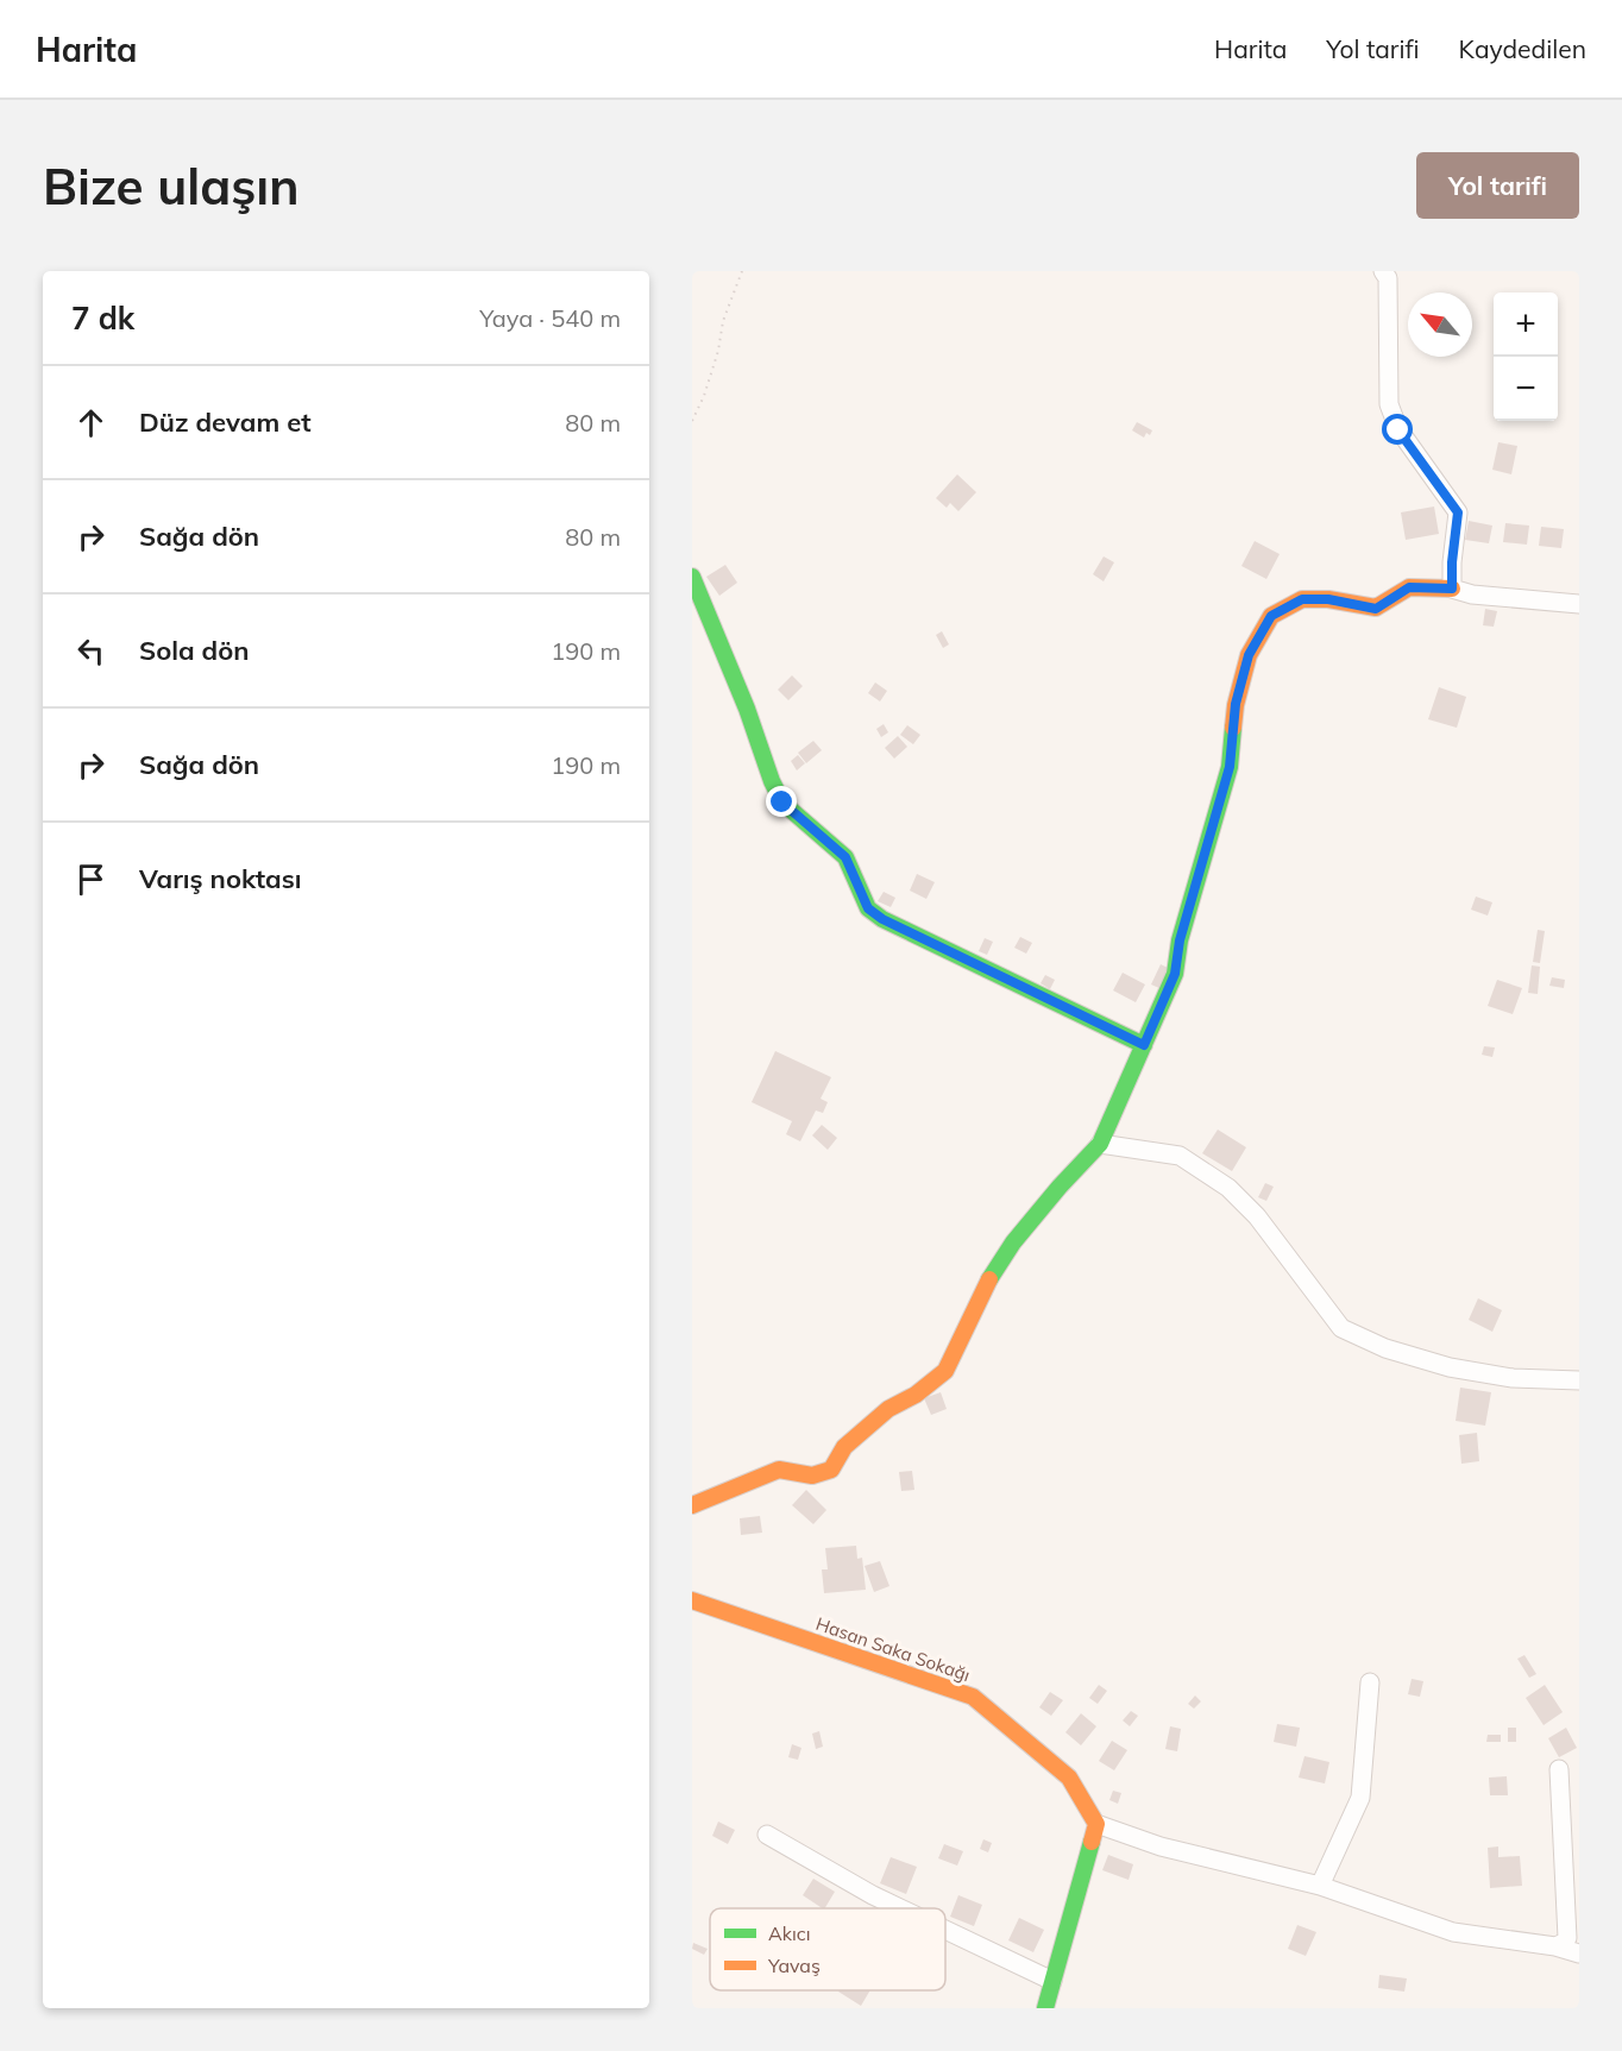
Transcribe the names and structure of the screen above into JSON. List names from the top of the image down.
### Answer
{
  "streets": {
    "street": ["Hasan Saka Sokağı"]
  },
  "legend": ["Akıcı", "Yavaş"],
  "north": "top left",
  "page": {
    "header": "Harita",
    "nav": ["Harita", "Yol tarifi", "Kaydedilen"],
    "buttons": "Yol tarifi",
    "title": "Bize ulaşın",
    "heading": ["7 dk", "Yaya · 540 m"],
    "map_buttons": ["+", "−"],
    "list": [
      ["Düz devam et", "80 m"],
      ["Sağa dön", "80 m"],
      ["Sola dön", "190 m"],
      ["Sağa dön", "190 m"],
      "Varış noktası"
    ]
  }
}
